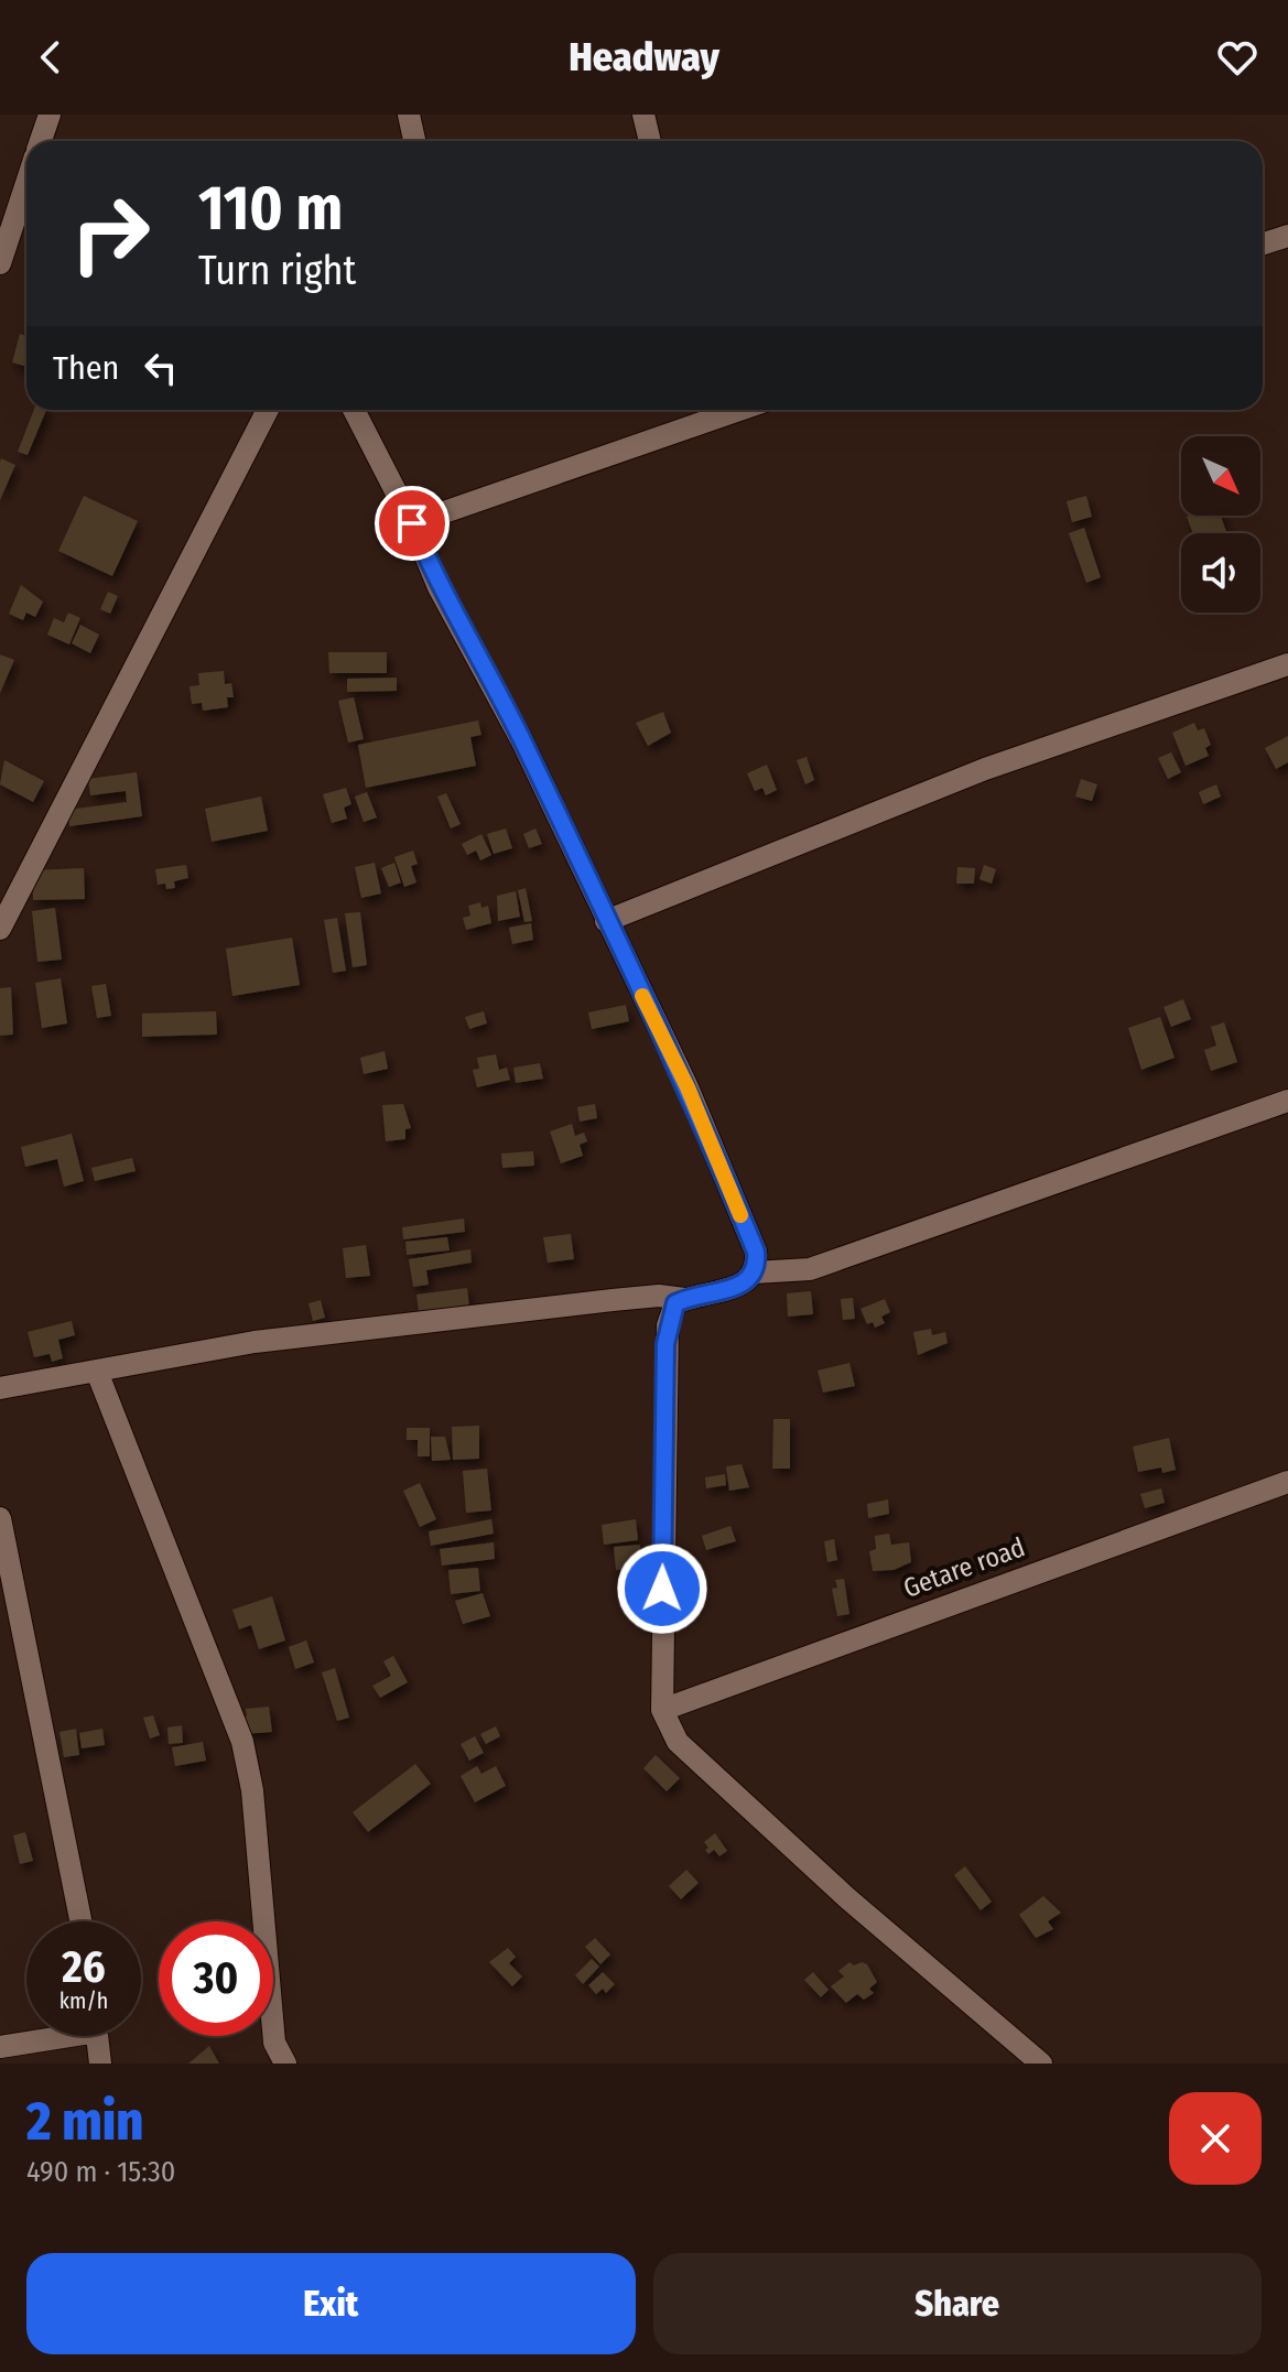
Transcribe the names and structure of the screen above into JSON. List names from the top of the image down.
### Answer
{
  "streets": {
    "street": ["Getare road"]
  },
  "north": "bottom right",
  "page": {
    "header": "Headway",
    "turn": ["110 m", "Turn right"],
    "then": "Then",
    "speed": "26 km/h",
    "limit": "30",
    "heading": ["2 min", "490 m · 15:30"],
    "buttons": ["Exit", "Share"]
  }
}
